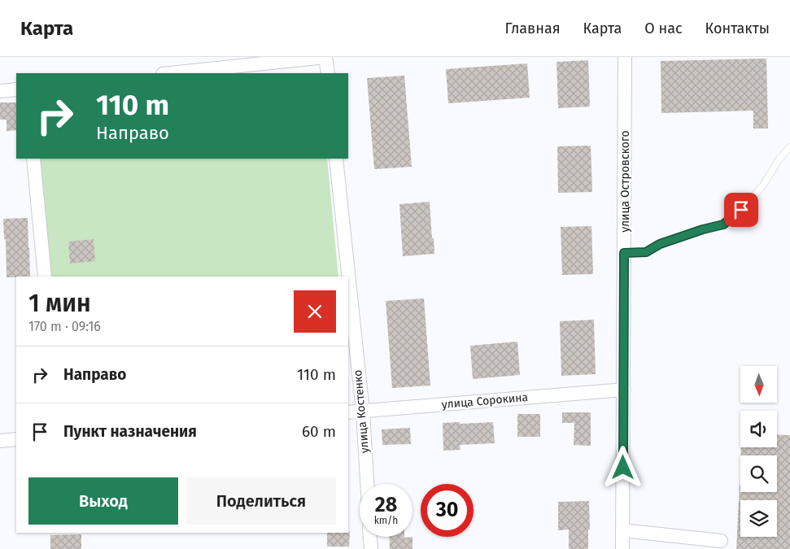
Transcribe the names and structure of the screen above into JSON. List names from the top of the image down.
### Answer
{
  "streets": {
    "street": ["улица Островского", "улица Сорокина", "улица Костенко"]
  },
  "crossings": [
    ["улица Островского", "улица Сорокина"],
    ["улица Сорокина", "улица Костенко"]
  ],
  "north": "bottom",
  "page": {
    "header": "Карта",
    "nav": [
      "Главная",
      "Карта",
      "О нас",
      "Контакты"
    ],
    "turn": ["110 m", "Направо"],
    "heading": ["1 мин", "170 m · 09:16"],
    "list": [
      {
        "name": "Направо",
        "value": "110 m"
      },
      {
        "name": "Пункт назначения",
        "value": "60 m"
      }
    ],
    "buttons": ["Выход", "Поделиться"],
    "speed": "28 km/h",
    "limit": "30"
  }
}
